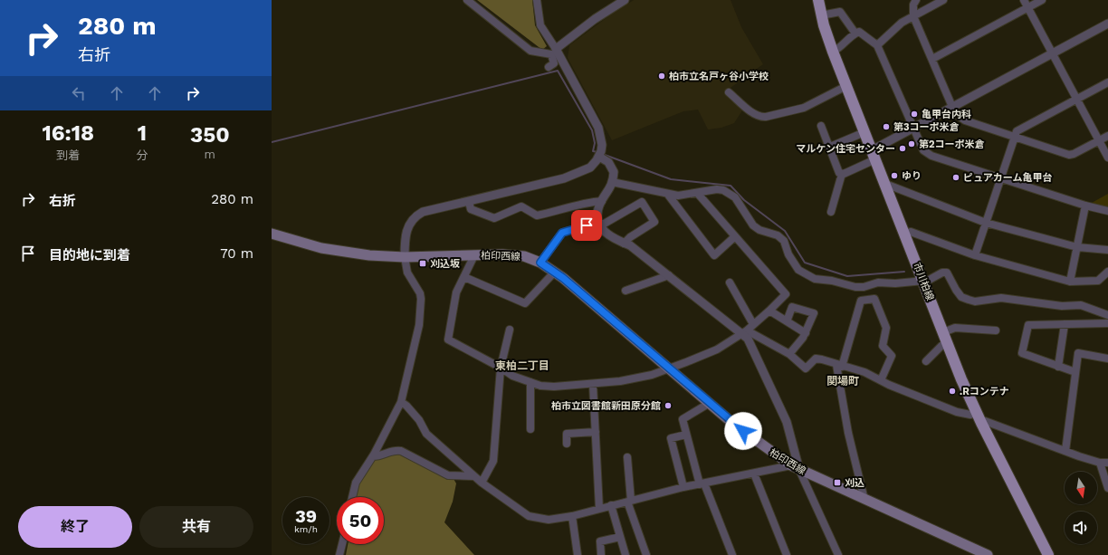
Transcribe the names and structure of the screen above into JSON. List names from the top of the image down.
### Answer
{
  "streets": {
    "main road": ["柏印西線", "市川柏線"]
  },
  "districts": ["東柏二丁目", "関場町"],
  "places": {
    "other": [
      "柏市立名戸ヶ谷小学校",
      "亀甲台内科",
      "第3コーポ米倉",
      "第2コーポ米倉",
      "マルケン住宅センター",
      "ゆり",
      "ピュアカーム亀甲台",
      ".Rコンテナ",
      "柏市立図書館新田原分館"
    ],
    "transit": ["刈込坂", "刈込"]
  },
  "north": "bottom",
  "page": {
    "turn": ["280 m", "右折"],
    "eta": [
      "16:18",
      "到着",
      "1",
      "分",
      "350",
      "m"
    ],
    "list": [
      {
        "name": "右折",
        "value": "280 m"
      },
      {
        "name": "目的地に到着",
        "value": "70 m"
      }
    ],
    "speed": "39 km/h",
    "limit": "50",
    "buttons": ["終了", "共有"]
  }
}
